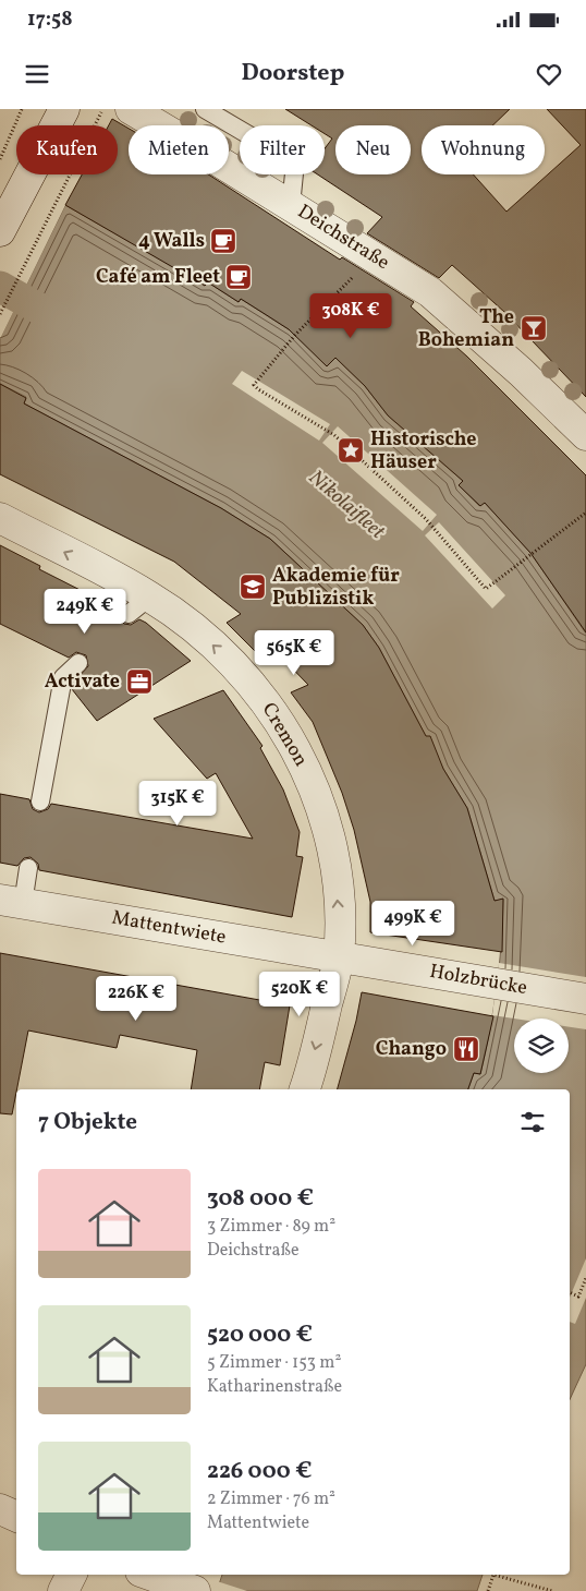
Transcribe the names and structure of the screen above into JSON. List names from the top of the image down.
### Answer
{
  "streets": {
    "street": [
      "Deichstraße",
      "Cremon",
      "Mattentwiete",
      "Holzbrücke"
    ]
  },
  "crossings": [
    ["Cremon", "Mattentwiete"],
    ["Cremon", "Holzbrücke"],
    ["Mattentwiete", "Holzbrücke"]
  ],
  "water": ["Nikolaifleet"],
  "places": {
    "cafe": ["4 Walls", "Café am Fleet"],
    "bar": ["The Bohemian"],
    "place": ["Historische Häuser"],
    "school or university": ["Akademie für Publizistik"],
    "office": ["Activate"],
    "restaurant": ["Chango"]
  },
  "page": {
    "status": "17:58",
    "header": "Doorstep",
    "chip": [
      "Kaufen",
      "Mieten",
      "Filter",
      "Neu",
      "Wohnung"
    ],
    "price": [
      "308K €",
      "249K €",
      "565K €",
      "315K €",
      "499K €",
      "520K €",
      "226K €"
    ],
    "heading": "7 Objekte",
    "list": [
      {
        "name": "308 000 €",
        "note": "3 Zimmer · 89 m² · Deichstraße"
      },
      {
        "name": "520 000 €",
        "note": "5 Zimmer · 153 m² · Katharinenstraße"
      },
      {
        "name": "226 000 €",
        "note": "2 Zimmer · 76 m² · Mattentwiete"
      }
    ]
  }
}
